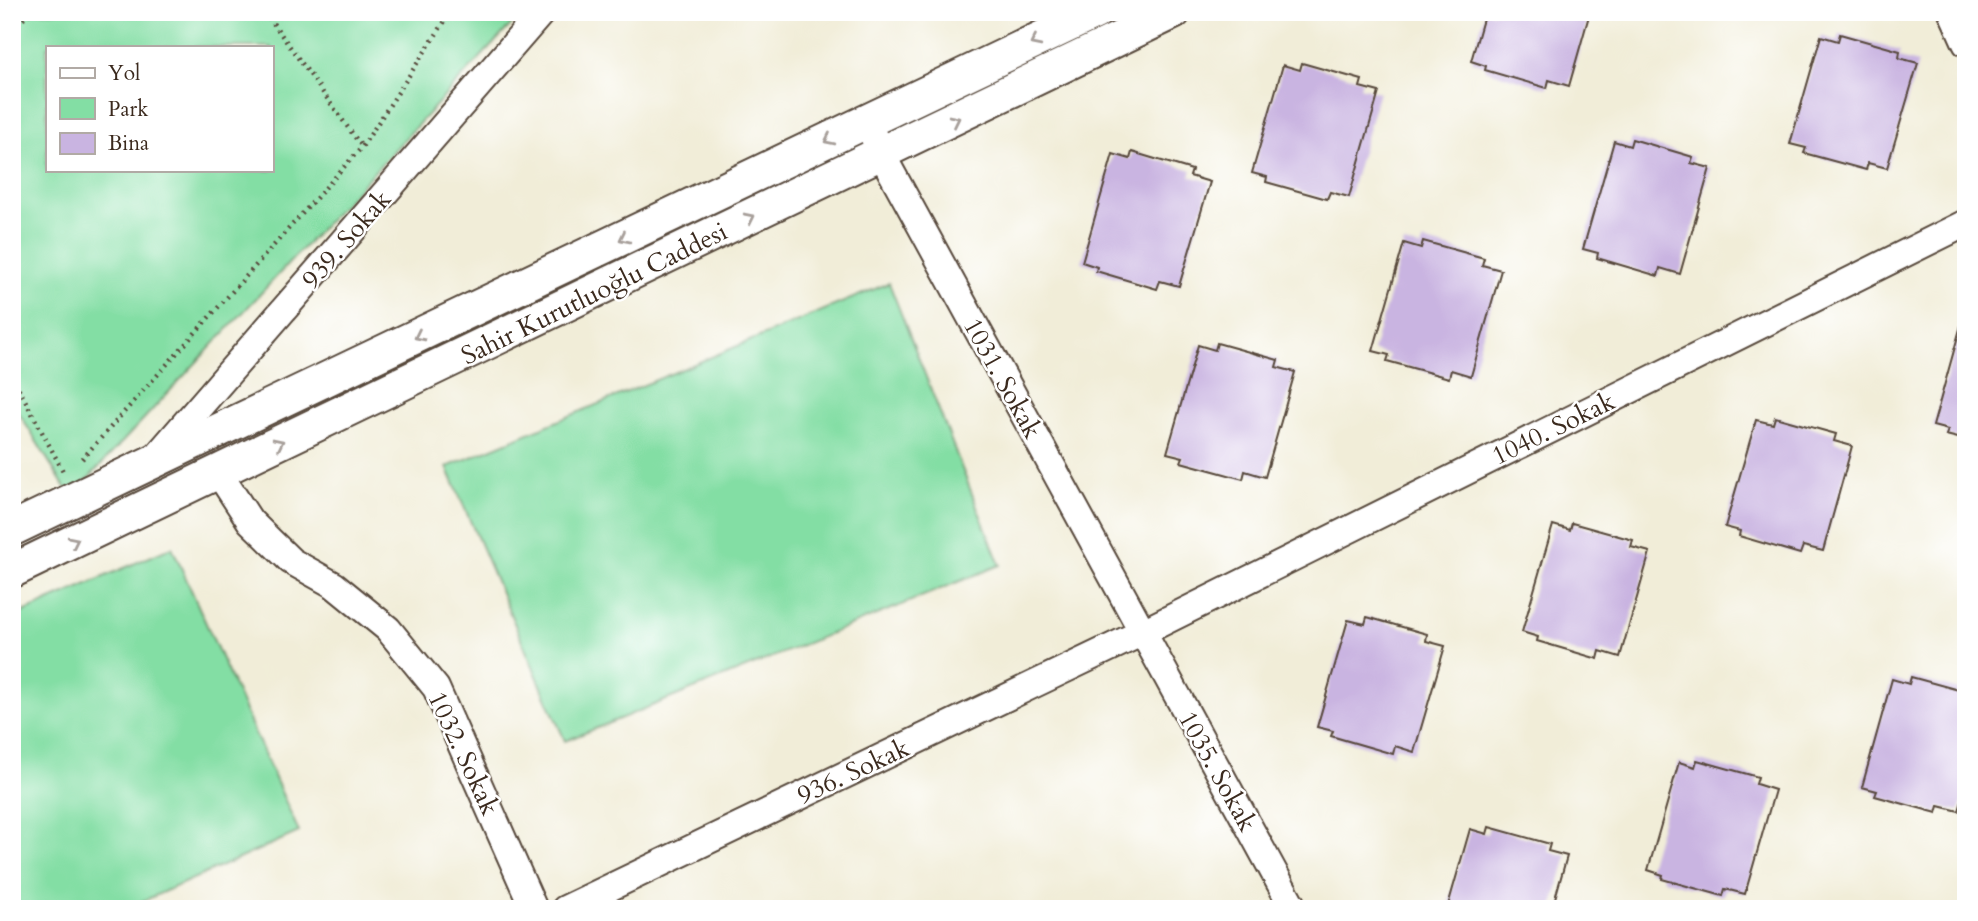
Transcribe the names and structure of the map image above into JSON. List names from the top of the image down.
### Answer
{
  "streets": {
    "street": [
      "939. Sokak",
      "Sahir Kurutluoğlu Caddesi",
      "1031. Sokak",
      "1040. Sokak",
      "1032. Sokak",
      "936. Sokak",
      "1035. Sokak"
    ]
  },
  "crossings": [
    ["939. Sokak", "Sahir Kurutluoğlu Caddesi"],
    ["Sahir Kurutluoğlu Caddesi", "1031. Sokak"],
    ["Sahir Kurutluoğlu Caddesi", "1032. Sokak"],
    ["1031. Sokak", "1040. Sokak"],
    ["1031. Sokak", "936. Sokak"],
    ["1031. Sokak", "1035. Sokak"],
    ["1040. Sokak", "936. Sokak"],
    ["1040. Sokak", "1035. Sokak"],
    ["936. Sokak", "1035. Sokak"]
  ],
  "legend": ["Yol", "Park", "Bina"]
}
